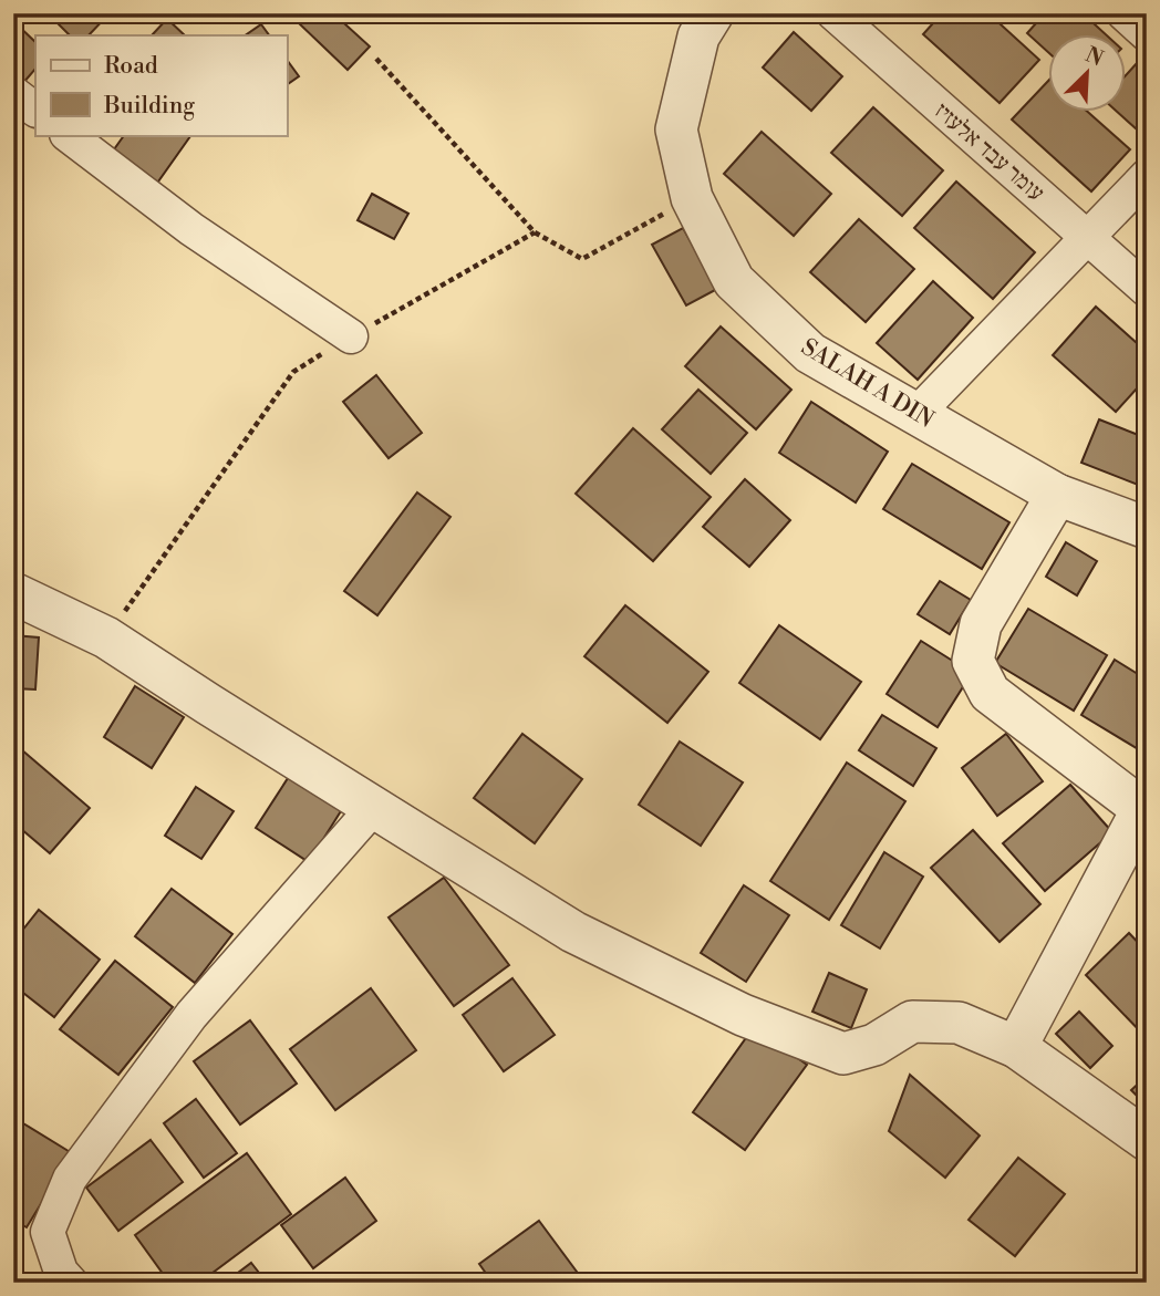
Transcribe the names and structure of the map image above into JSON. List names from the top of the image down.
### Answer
{
  "streets": {
    "street": ["עומר עבד אלעזיז", "SALAH A DIN"]
  },
  "legend": ["Road", "Building"],
  "north": "top right"
}
